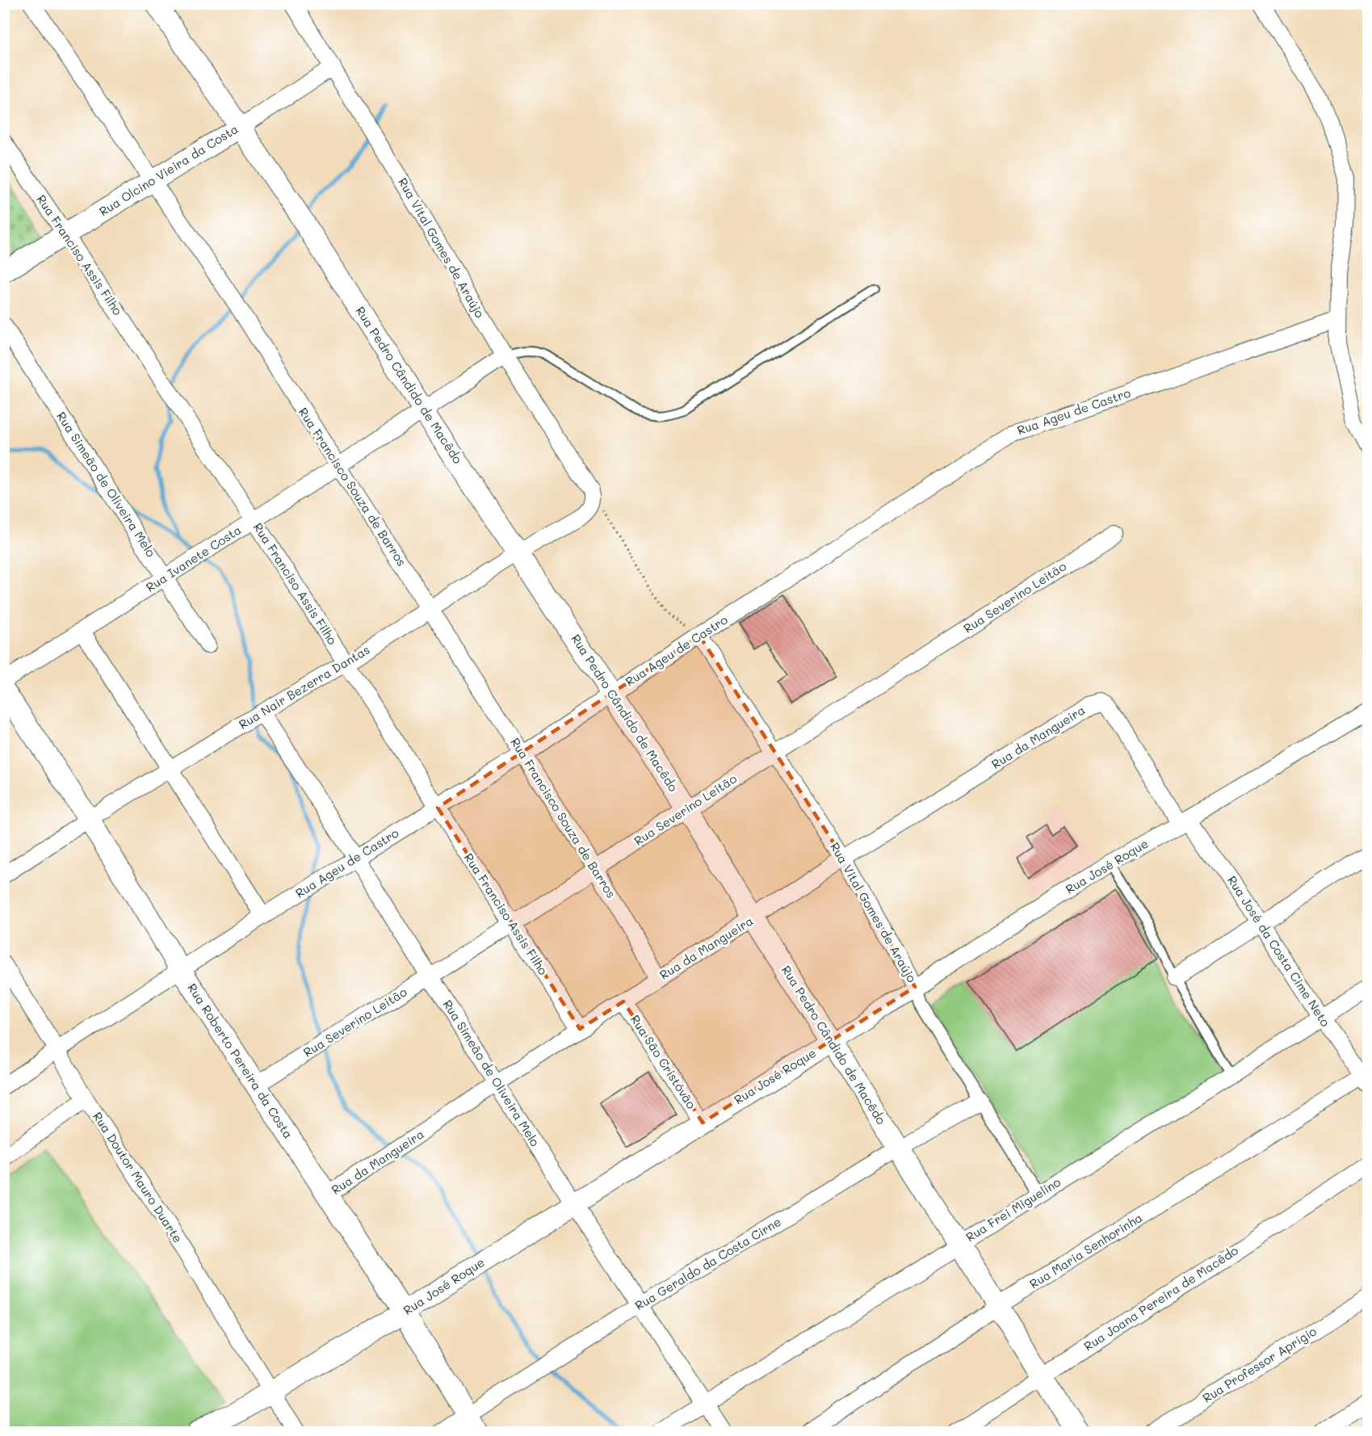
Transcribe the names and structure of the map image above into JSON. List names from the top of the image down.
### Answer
{
  "streets": {
    "street": [
      "Rua Olcino Vieira da Costa",
      "Rua Vital Gomes de Araújo",
      "Rua Franciso Assis Filho",
      "Rua Pedro Cândido de Macêdo",
      "Rua Ageu de Castro",
      "Rua Simeão de Oliveira Melo",
      "Rua Francisco Souza de Barros",
      "Rua Ivanete Costa",
      "Rua Severino Leitão",
      "Rua Nair Bezerra Dantas",
      "Rua da Mangueira",
      "Rua José Roque",
      "Rua José da Costa Cime Neto",
      "Rua Roberto Pereira da Costa",
      "Rua São Cristóvão",
      "Rua Doutor Mauro Duarte",
      "Rua Frei Miguelino",
      "Rua Maria Senhorinha",
      "Rua Geraldo da Costa Cirne",
      "Rua Joana Pereira de Macêdo",
      "Rua Professor Aprígio"
    ]
  },
  "crossings": [
    ["Rua Olcino Vieira da Costa", "Rua Vital Gomes de Araújo"],
    ["Rua Olcino Vieira da Costa", "Rua Franciso Assis Filho"],
    ["Rua Olcino Vieira da Costa", "Rua Pedro Cândido de Macêdo"],
    ["Rua Olcino Vieira da Costa", "Rua Francisco Souza de Barros"],
    ["Rua Vital Gomes de Araújo", "Rua Ageu de Castro"],
    ["Rua Vital Gomes de Araújo", "Rua Ivanete Costa"],
    ["Rua Vital Gomes de Araújo", "Rua Severino Leitão"],
    ["Rua Vital Gomes de Araújo", "Rua Nair Bezerra Dantas"],
    ["Rua Vital Gomes de Araújo", "Rua da Mangueira"],
    ["Rua Vital Gomes de Araújo", "Rua José Roque"],
    ["Rua Vital Gomes de Araújo", "Rua Frei Miguelino"],
    ["Rua Vital Gomes de Araújo", "Rua Geraldo da Costa Cirne"],
    ["Rua Franciso Assis Filho", "Rua Ageu de Castro"],
    ["Rua Franciso Assis Filho", "Rua Ivanete Costa"],
    ["Rua Franciso Assis Filho", "Rua Severino Leitão"],
    ["Rua Franciso Assis Filho", "Rua Nair Bezerra Dantas"],
    ["Rua Franciso Assis Filho", "Rua da Mangueira"],
    ["Rua Pedro Cândido de Macêdo", "Rua Ageu de Castro"],
    ["Rua Pedro Cândido de Macêdo", "Rua Ivanete Costa"],
    ["Rua Pedro Cândido de Macêdo", "Rua Severino Leitão"],
    ["Rua Pedro Cândido de Macêdo", "Rua Nair Bezerra Dantas"],
    ["Rua Pedro Cândido de Macêdo", "Rua da Mangueira"],
    ["Rua Pedro Cândido de Macêdo", "Rua José Roque"],
    ["Rua Pedro Cândido de Macêdo", "Rua Frei Miguelino"],
    ["Rua Pedro Cândido de Macêdo", "Rua Maria Senhorinha"],
    ["Rua Pedro Cândido de Macêdo", "Rua Geraldo da Costa Cirne"],
    ["Rua Pedro Cândido de Macêdo", "Rua Joana Pereira de Macêdo"],
    ["Rua Ageu de Castro", "Rua Simeão de Oliveira Melo"],
    ["Rua Ageu de Castro", "Rua Francisco Souza de Barros"],
    ["Rua Ageu de Castro", "Rua Roberto Pereira da Costa"],
    ["Rua Ageu de Castro", "Rua Doutor Mauro Duarte"],
    ["Rua Simeão de Oliveira Melo", "Rua Ivanete Costa"],
    ["Rua Simeão de Oliveira Melo", "Rua Severino Leitão"],
    ["Rua Simeão de Oliveira Melo", "Rua Nair Bezerra Dantas"],
    ["Rua Simeão de Oliveira Melo", "Rua da Mangueira"],
    ["Rua Simeão de Oliveira Melo", "Rua José Roque"],
    ["Rua Simeão de Oliveira Melo", "Rua Frei Miguelino"],
    ["Rua Simeão de Oliveira Melo", "Rua Geraldo da Costa Cirne"],
    ["Rua Francisco Souza de Barros", "Rua Ivanete Costa"],
    ["Rua Francisco Souza de Barros", "Rua Severino Leitão"],
    ["Rua Francisco Souza de Barros", "Rua Nair Bezerra Dantas"],
    ["Rua Francisco Souza de Barros", "Rua da Mangueira"],
    ["Rua Severino Leitão", "Rua Roberto Pereira da Costa"],
    ["Rua Nair Bezerra Dantas", "Rua Roberto Pereira da Costa"],
    ["Rua da Mangueira", "Rua José da Costa Cime Neto"],
    ["Rua da Mangueira", "Rua Roberto Pereira da Costa"],
    ["Rua da Mangueira", "Rua São Cristóvão"],
    ["Rua José Roque", "Rua José da Costa Cime Neto"],
    ["Rua José Roque", "Rua Roberto Pereira da Costa"],
    ["Rua José Roque", "Rua São Cristóvão"],
    ["Rua José Roque", "Rua Doutor Mauro Duarte"],
    ["Rua José da Costa Cime Neto", "Rua Frei Miguelino"],
    ["Rua José da Costa Cime Neto", "Rua Maria Senhorinha"],
    ["Rua Roberto Pereira da Costa", "Rua Geraldo da Costa Cirne"]
  ]
}
